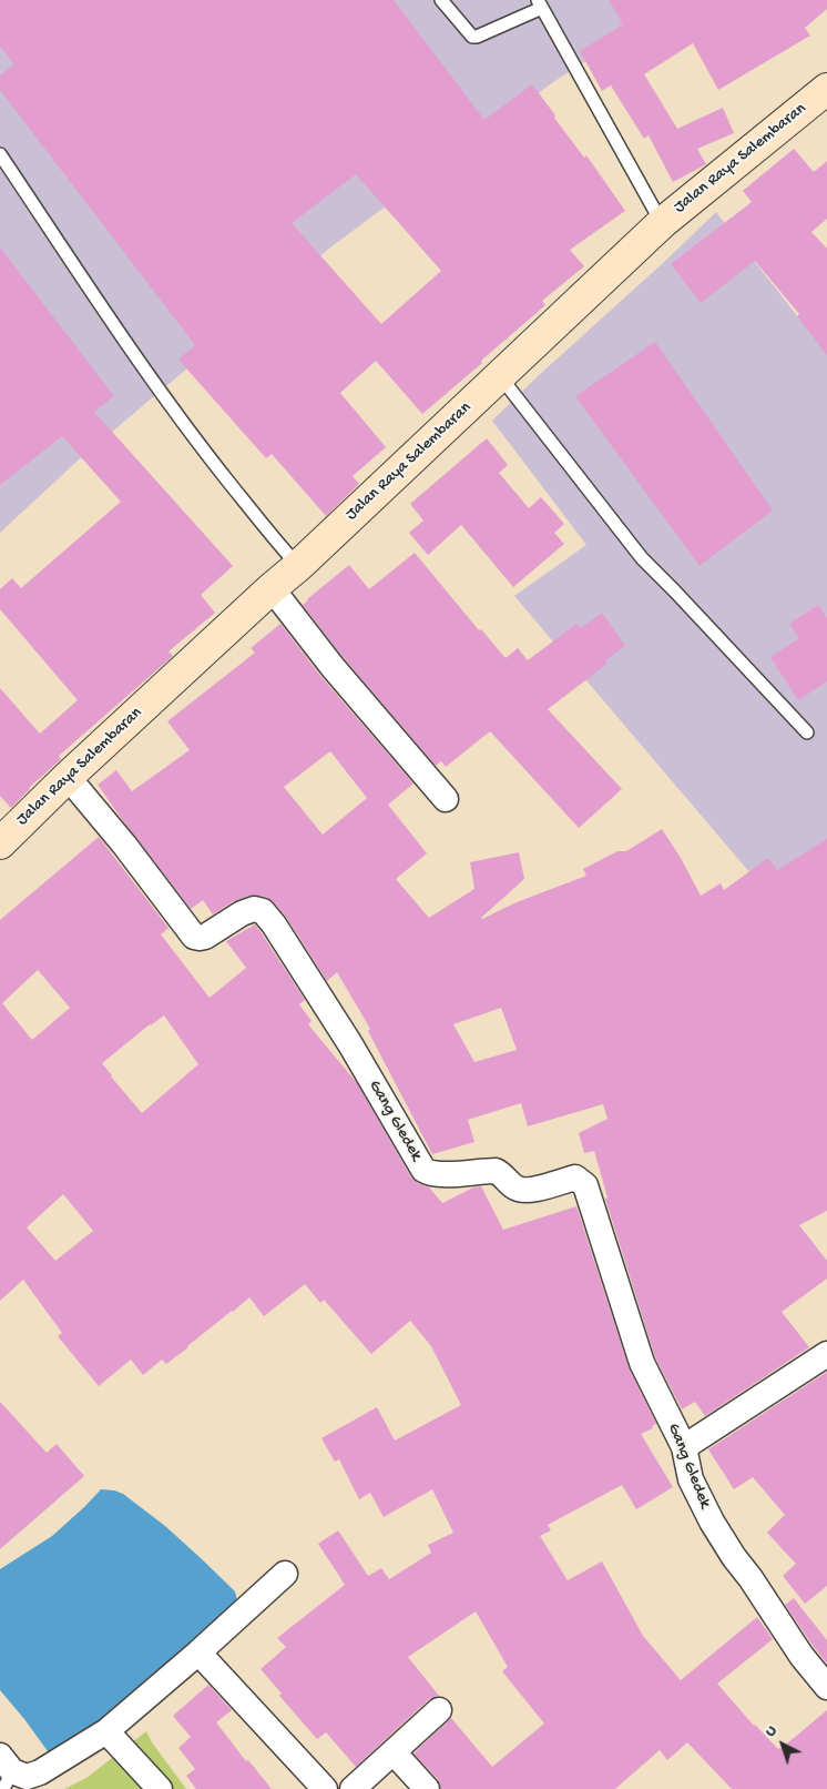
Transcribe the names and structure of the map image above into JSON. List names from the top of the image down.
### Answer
{
  "streets": {
    "main road": ["Jalan Raya Salembaran"],
    "street": ["Gang Gledek"]
  },
  "crossings": [
    ["Jalan Raya Salembaran", "Gang Gledek"]
  ],
  "north": "top left"
}
